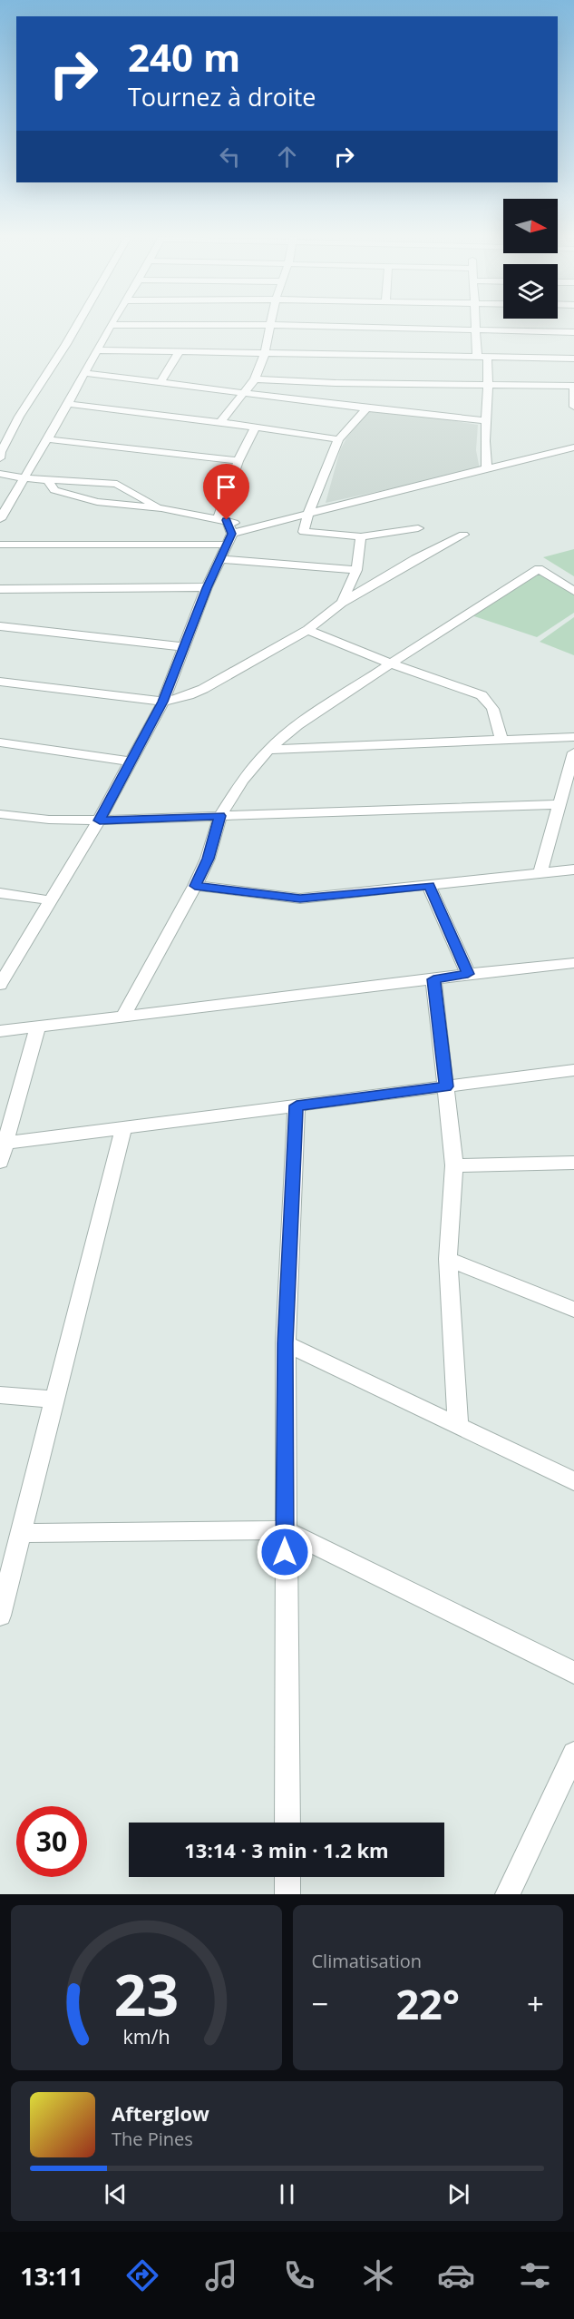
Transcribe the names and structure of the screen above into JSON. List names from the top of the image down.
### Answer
{
  "north": "right",
  "page": {
    "turn": ["240 m", "Tournez à droite"],
    "limit": "30",
    "trip": "13:14 · 3 min · 1.2 km",
    "tile": "Climatisation",
    "heat": ["−", "22°", "+"],
    "song": ["Afterglow", "The Pines"],
    "tabs": "13:11",
    "gauge": ["23", "km/h"]
  }
}
